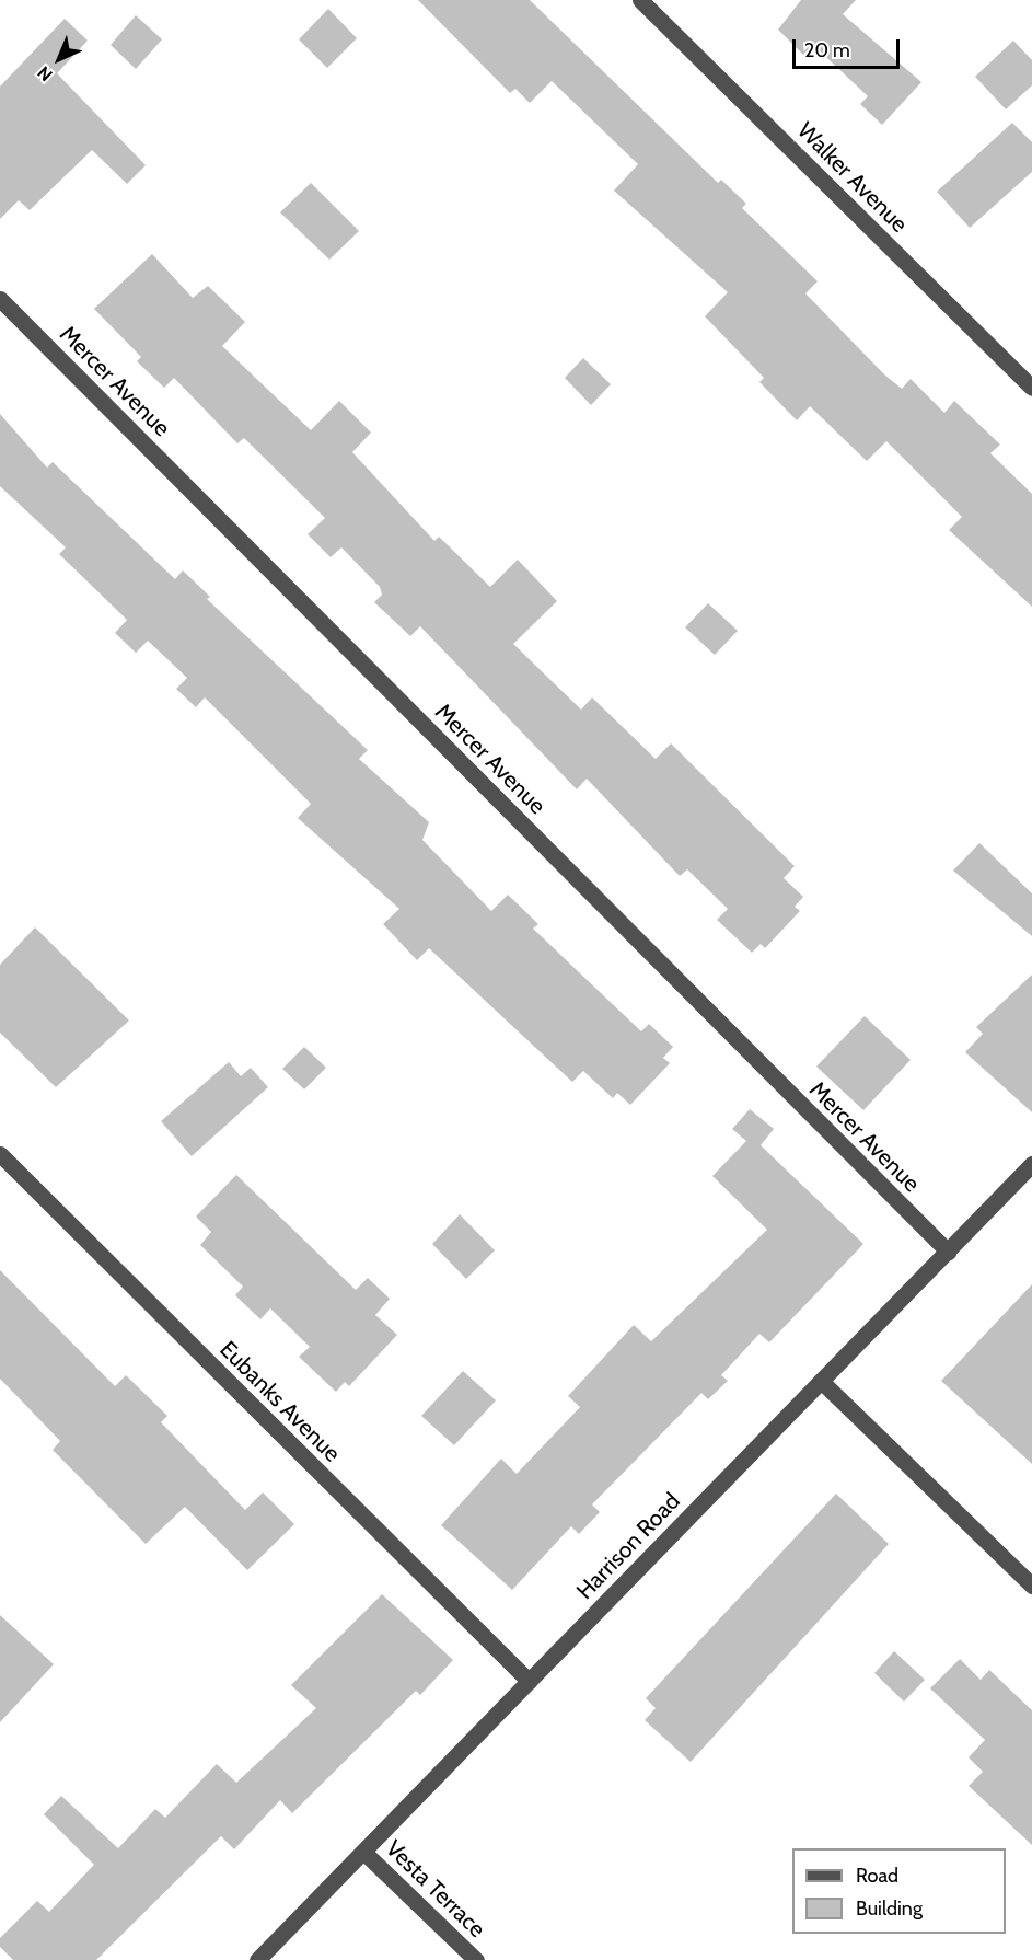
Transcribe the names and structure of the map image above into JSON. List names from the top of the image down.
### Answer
{
  "streets": {
    "street": [
      "Walker Avenue",
      "Mercer Avenue",
      "Eubanks Avenue",
      "Harrison Road",
      "Vesta Terrace"
    ]
  },
  "crossings": [
    ["Mercer Avenue", "Harrison Road"],
    ["Eubanks Avenue", "Harrison Road"],
    ["Harrison Road", "Vesta Terrace"]
  ],
  "legend": ["Road", "Building"],
  "scale_bar": "20 m",
  "north": "bottom left"
}
